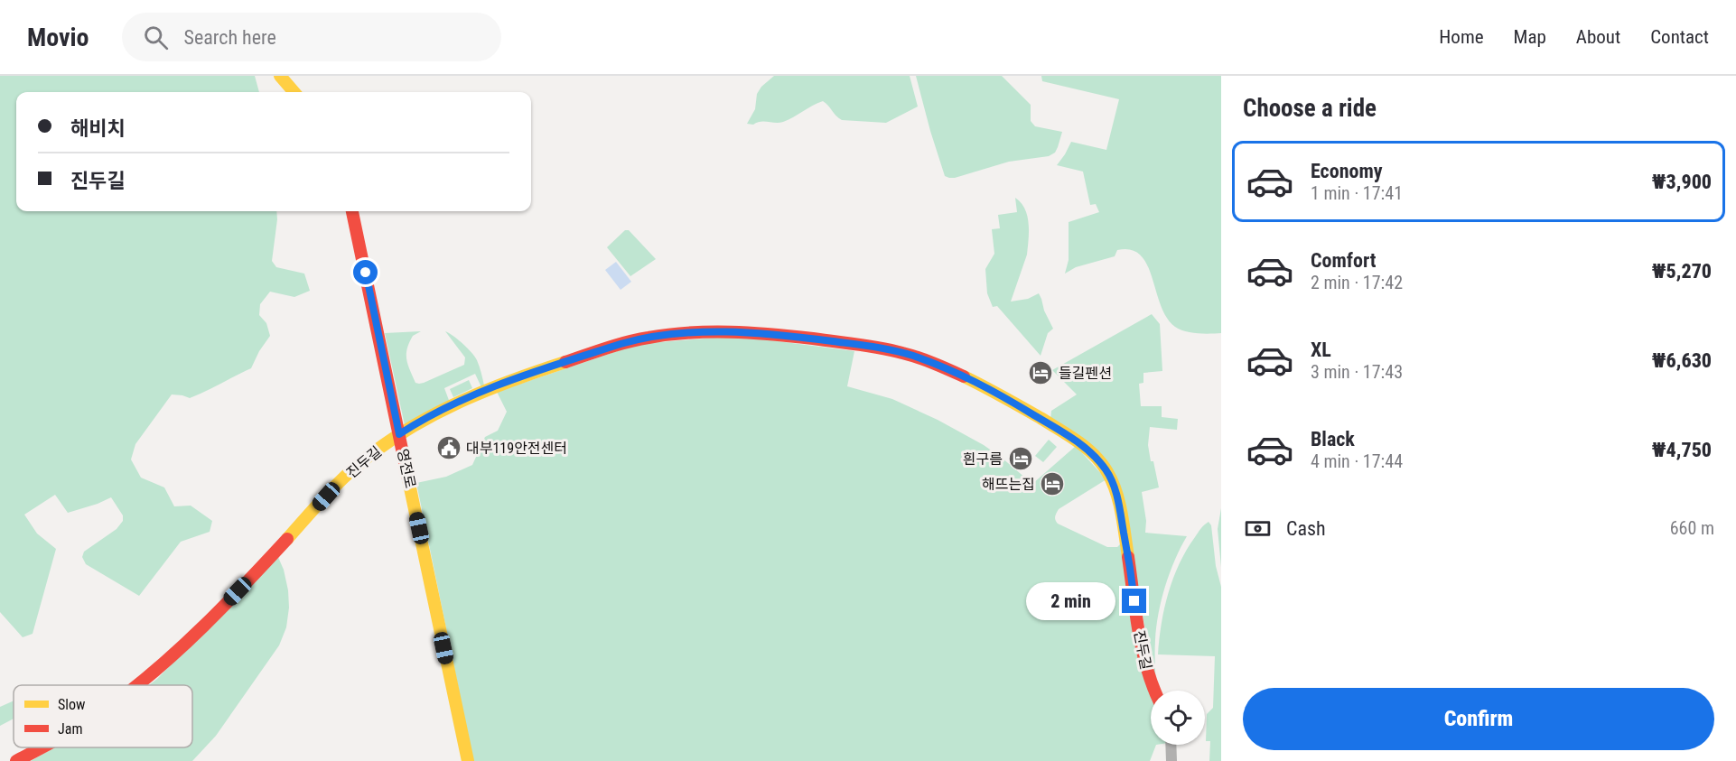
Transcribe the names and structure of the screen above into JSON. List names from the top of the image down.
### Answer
{
  "streets": {
    "street": ["진두길", "영전로"]
  },
  "crossings": [
    ["진두길", "영전로"]
  ],
  "places": {
    "hotel": ["들길펜션", "흰구름", "해뜨는집"],
    "public building": ["대부119안전센터"]
  },
  "legend": ["Slow", "Jam"],
  "page": {
    "header": "Movio",
    "search": "Search here",
    "nav": [
      "Home",
      "Map",
      "About",
      "Contact"
    ],
    "heading": "Choose a ride",
    "banner": ["해비치", "진두길"],
    "list": [
      {
        "name": "Economy",
        "note": "1 min · 17:41",
        "value": "₩3,900"
      },
      {
        "name": "Comfort",
        "note": "2 min · 17:42",
        "value": "₩5,270"
      },
      {
        "name": "XL",
        "note": "3 min · 17:43",
        "value": "₩6,630"
      },
      {
        "name": "Black",
        "note": "4 min · 17:44",
        "value": "₩4,750"
      }
    ],
    "pay": ["Cash", "660 m"],
    "bubble": "2 min",
    "buttons": "Confirm"
  }
}
